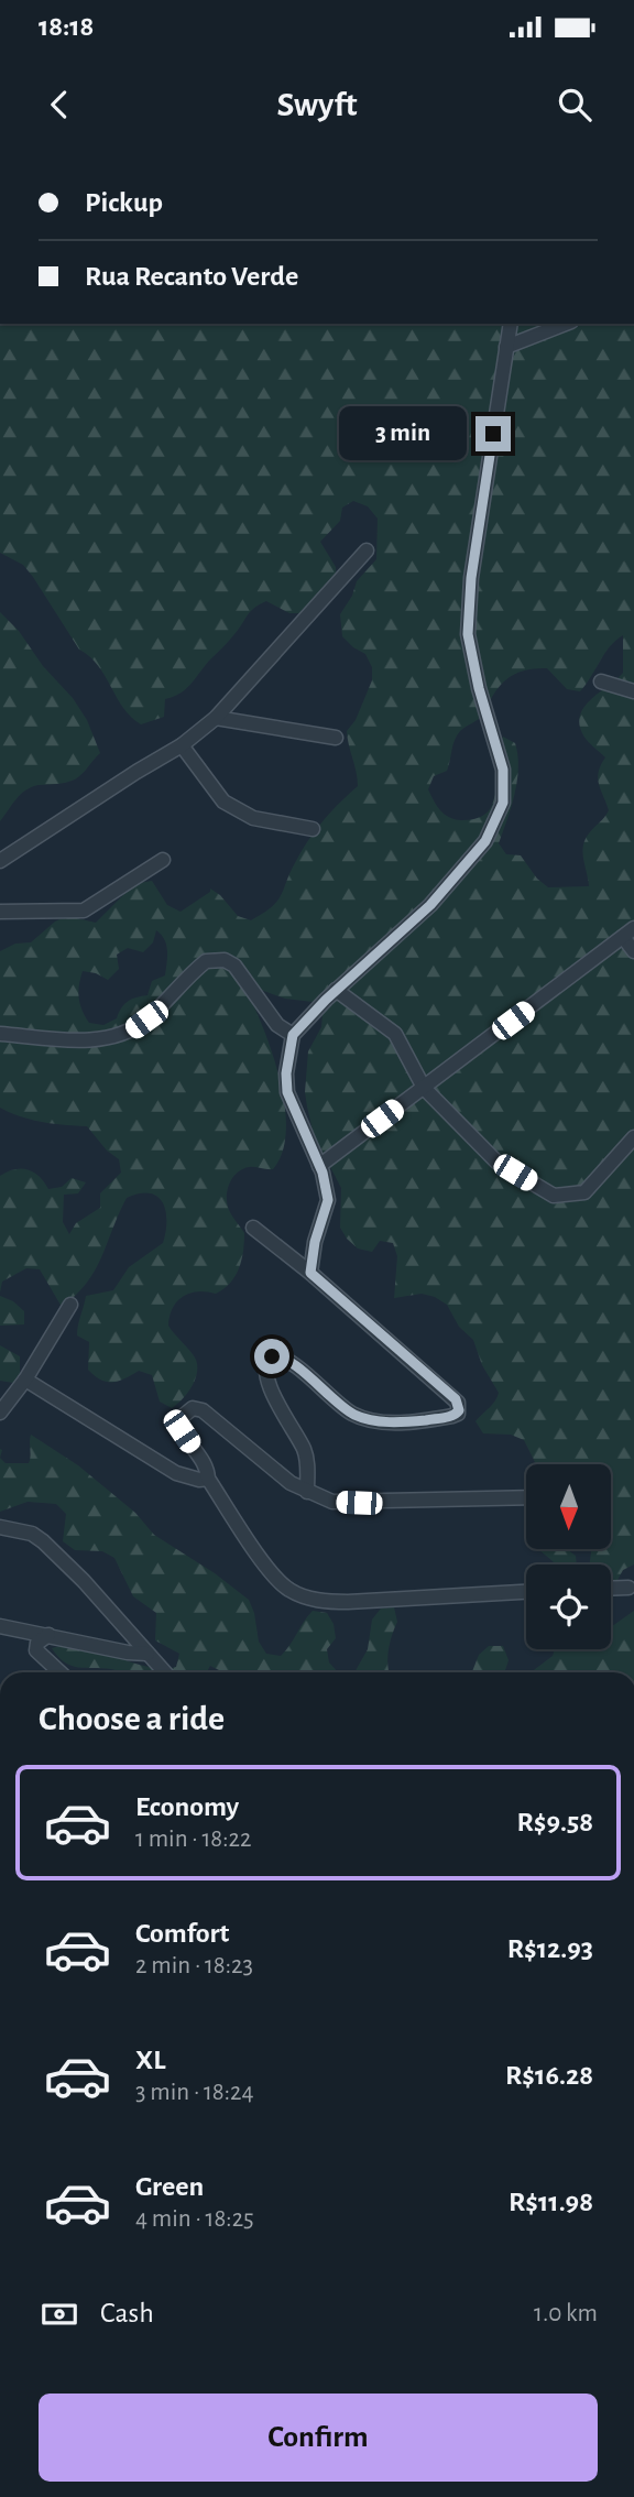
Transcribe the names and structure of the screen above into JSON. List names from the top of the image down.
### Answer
{
  "north": "bottom",
  "page": {
    "status": "18:18",
    "header": "Swyft",
    "banner": ["Pickup", "Rua Recanto Verde"],
    "bubble": "3 min",
    "heading": "Choose a ride",
    "list": [
      {
        "name": "Economy",
        "note": "1 min · 18:22",
        "value": "R$9.58"
      },
      {
        "name": "Comfort",
        "note": "2 min · 18:23",
        "value": "R$12.93"
      },
      {
        "name": "XL",
        "note": "3 min · 18:24",
        "value": "R$16.28"
      },
      {
        "name": "Green",
        "note": "4 min · 18:25",
        "value": "R$11.98"
      }
    ],
    "pay": ["Cash", "1.0 km"],
    "buttons": "Confirm"
  }
}
